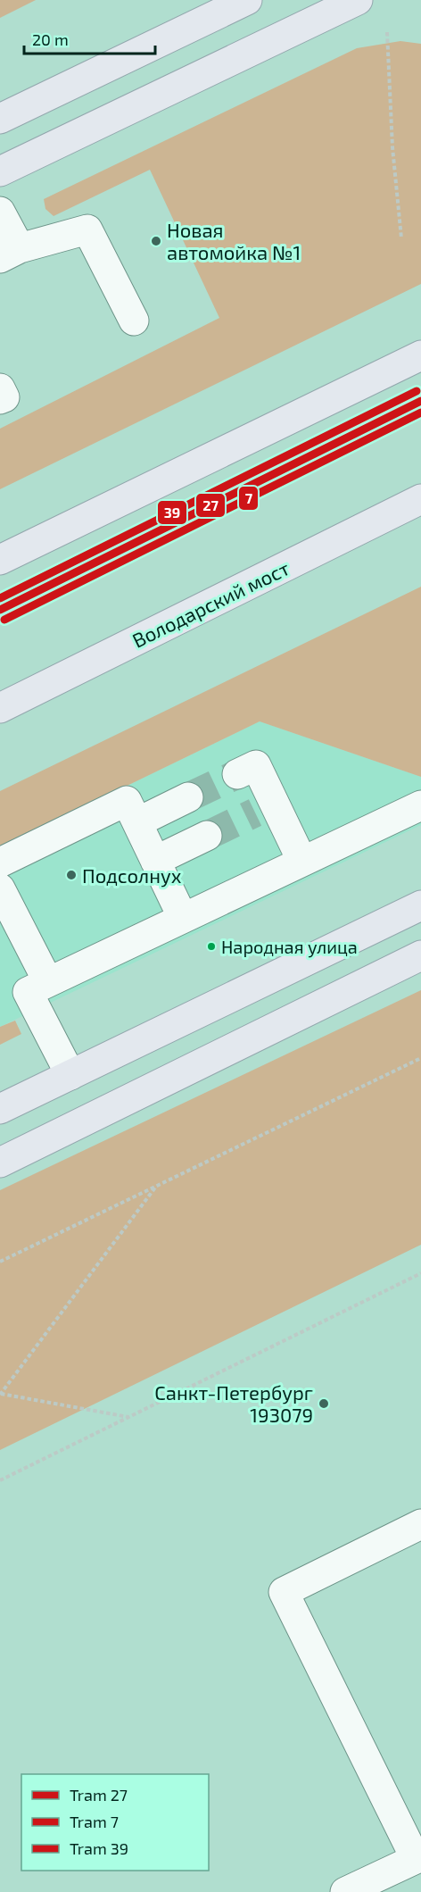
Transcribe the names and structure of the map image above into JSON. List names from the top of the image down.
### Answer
{
  "streets": {
    "main road": ["Володарский мост"]
  },
  "places": [
    "Новая автомойка №1",
    "Подсолнух",
    "Народная улица",
    "Санкт-Петербург 193079"
  ],
  "lines": ["tram line 39", "tram line 27", "tram line 7"],
  "legend": ["Tram 27", "Tram 7", "Tram 39"],
  "scale_bar": "20 m"
}
